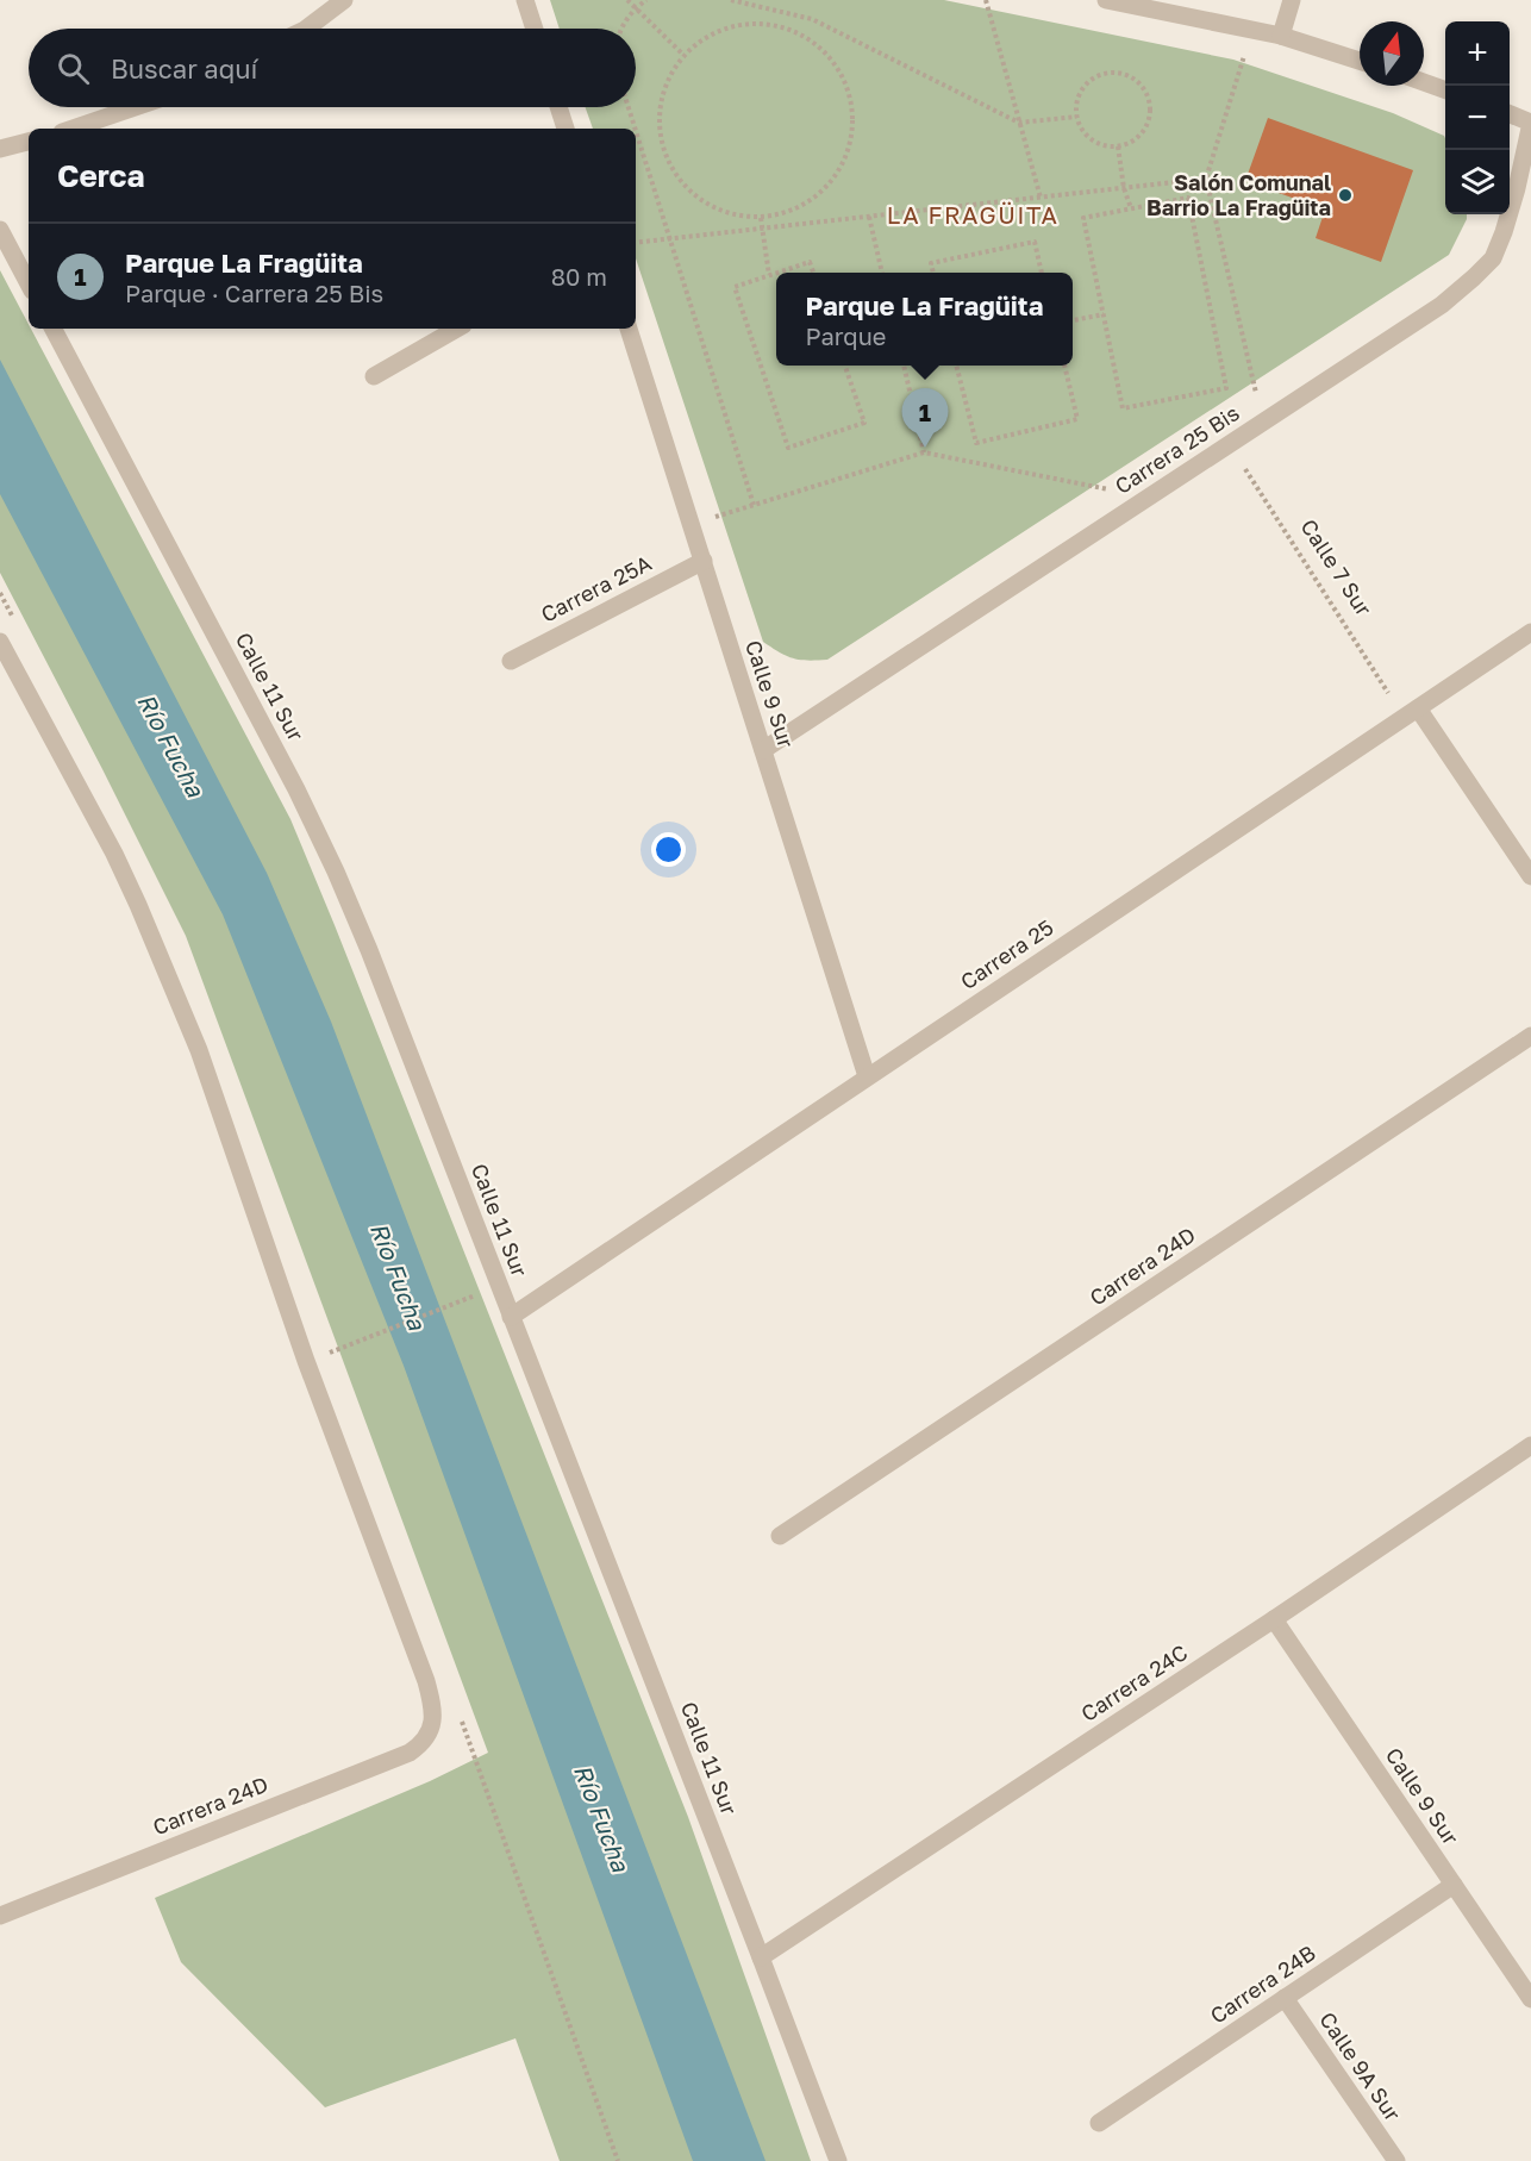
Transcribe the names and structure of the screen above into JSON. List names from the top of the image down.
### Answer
{
  "streets": {
    "street": [
      "Carrera 25 Bis",
      "Carrera 25A",
      "Calle 11 Sur",
      "Calle 9 Sur",
      "Carrera 25",
      "Carrera 24D",
      "Carrera 24C",
      "Carrera 24B",
      "Calle 9A Sur"
    ],
    "path": ["Calle 7 Sur"]
  },
  "crossings": [
    ["Carrera 25 Bis", "Calle 7 Sur"],
    ["Carrera 25 Bis", "Calle 9 Sur"],
    ["Calle 7 Sur", "Carrera 25"],
    ["Carrera 25A", "Calle 9 Sur"],
    ["Calle 11 Sur", "Carrera 25"],
    ["Calle 11 Sur", "Carrera 24C"],
    ["Calle 9 Sur", "Carrera 25"],
    ["Calle 9 Sur", "Carrera 24C"],
    ["Calle 9 Sur", "Carrera 24B"],
    ["Carrera 24B", "Calle 9A Sur"]
  ],
  "districts": ["LA FRAGÜITA"],
  "water": ["Río Fucha"],
  "places": ["Salón Comunal Barrio La Fragüita"],
  "north": "top",
  "page": {
    "map_buttons": ["+", "−"],
    "search": "Buscar aquí",
    "heading": "Cerca",
    "list": [
      {
        "mark": "1",
        "name": "Parque La Fragüita",
        "note": "Parque · Carrera 25 Bis",
        "value": "80 m"
      }
    ],
    "popup": ["Parque La Fragüita", "Parque"],
    "pins": "1"
  }
}
